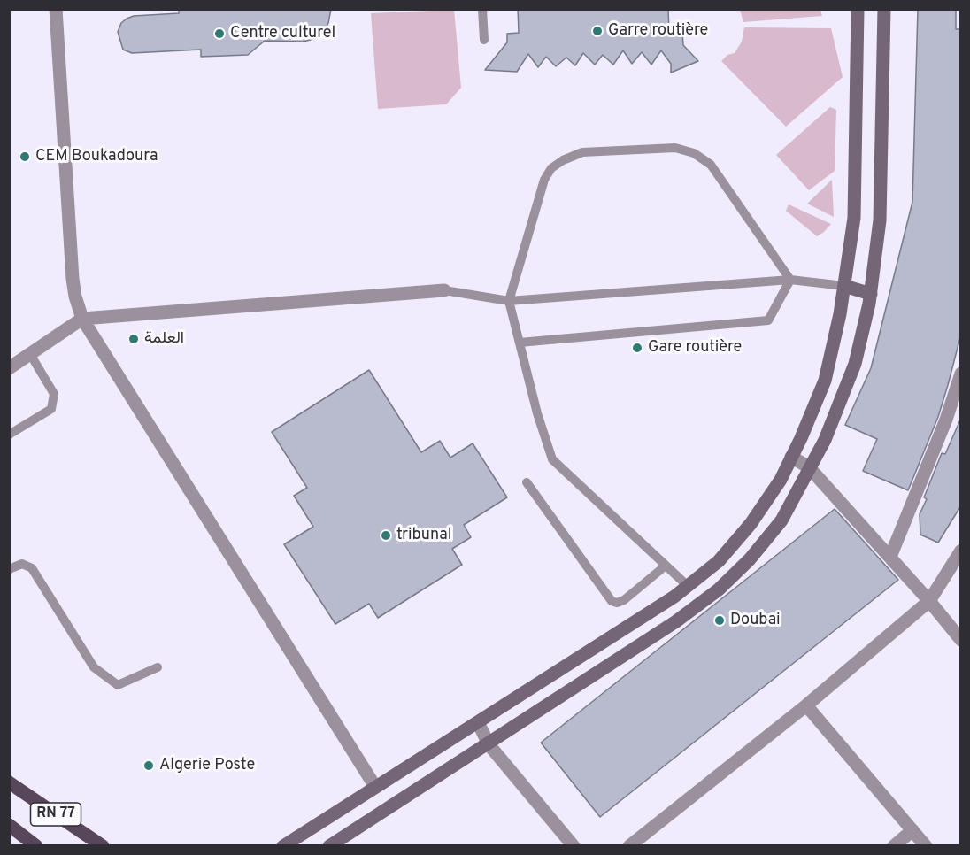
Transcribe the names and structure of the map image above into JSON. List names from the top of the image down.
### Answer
{
  "streets": {
    "main road": ["RN 77"]
  },
  "places": [
    "Garre routière",
    "Centre culturel",
    "CEM Boukadoura",
    "العلمة",
    "Gare routière",
    "tribunal",
    "Doubai",
    "Algerie Poste"
  ]
}
